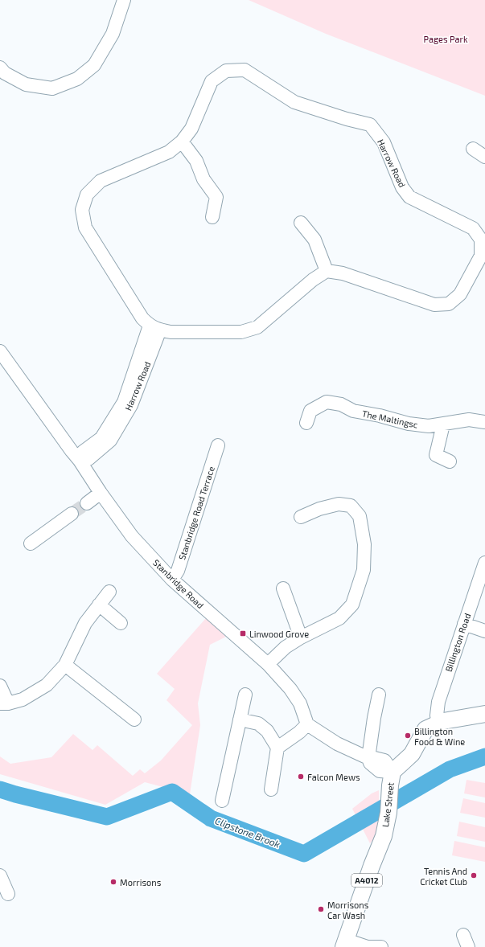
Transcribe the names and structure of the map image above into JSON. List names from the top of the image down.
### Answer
{
  "streets": {
    "main road": ["Lake Street", "A4012"],
    "street": [
      "Harrow Road",
      "The Maltingsc",
      "Stanbridge Road Terrace",
      "Stanbridge Road",
      "Billington Road"
    ]
  },
  "crossings": [
    ["Harrow Road", "Stanbridge Road"],
    ["Stanbridge Road Terrace", "Stanbridge Road"]
  ],
  "water": ["Clipstone Brook"],
  "parks": ["Pages Park"],
  "places": {
    "transit": ["Linwood Grove"],
    "other": [
      "Billington Food & Wine",
      "Falcon Mews",
      "Tennis And Cricket Club",
      "Morrisons",
      "Morrisons Car Wash"
    ]
  }
}
